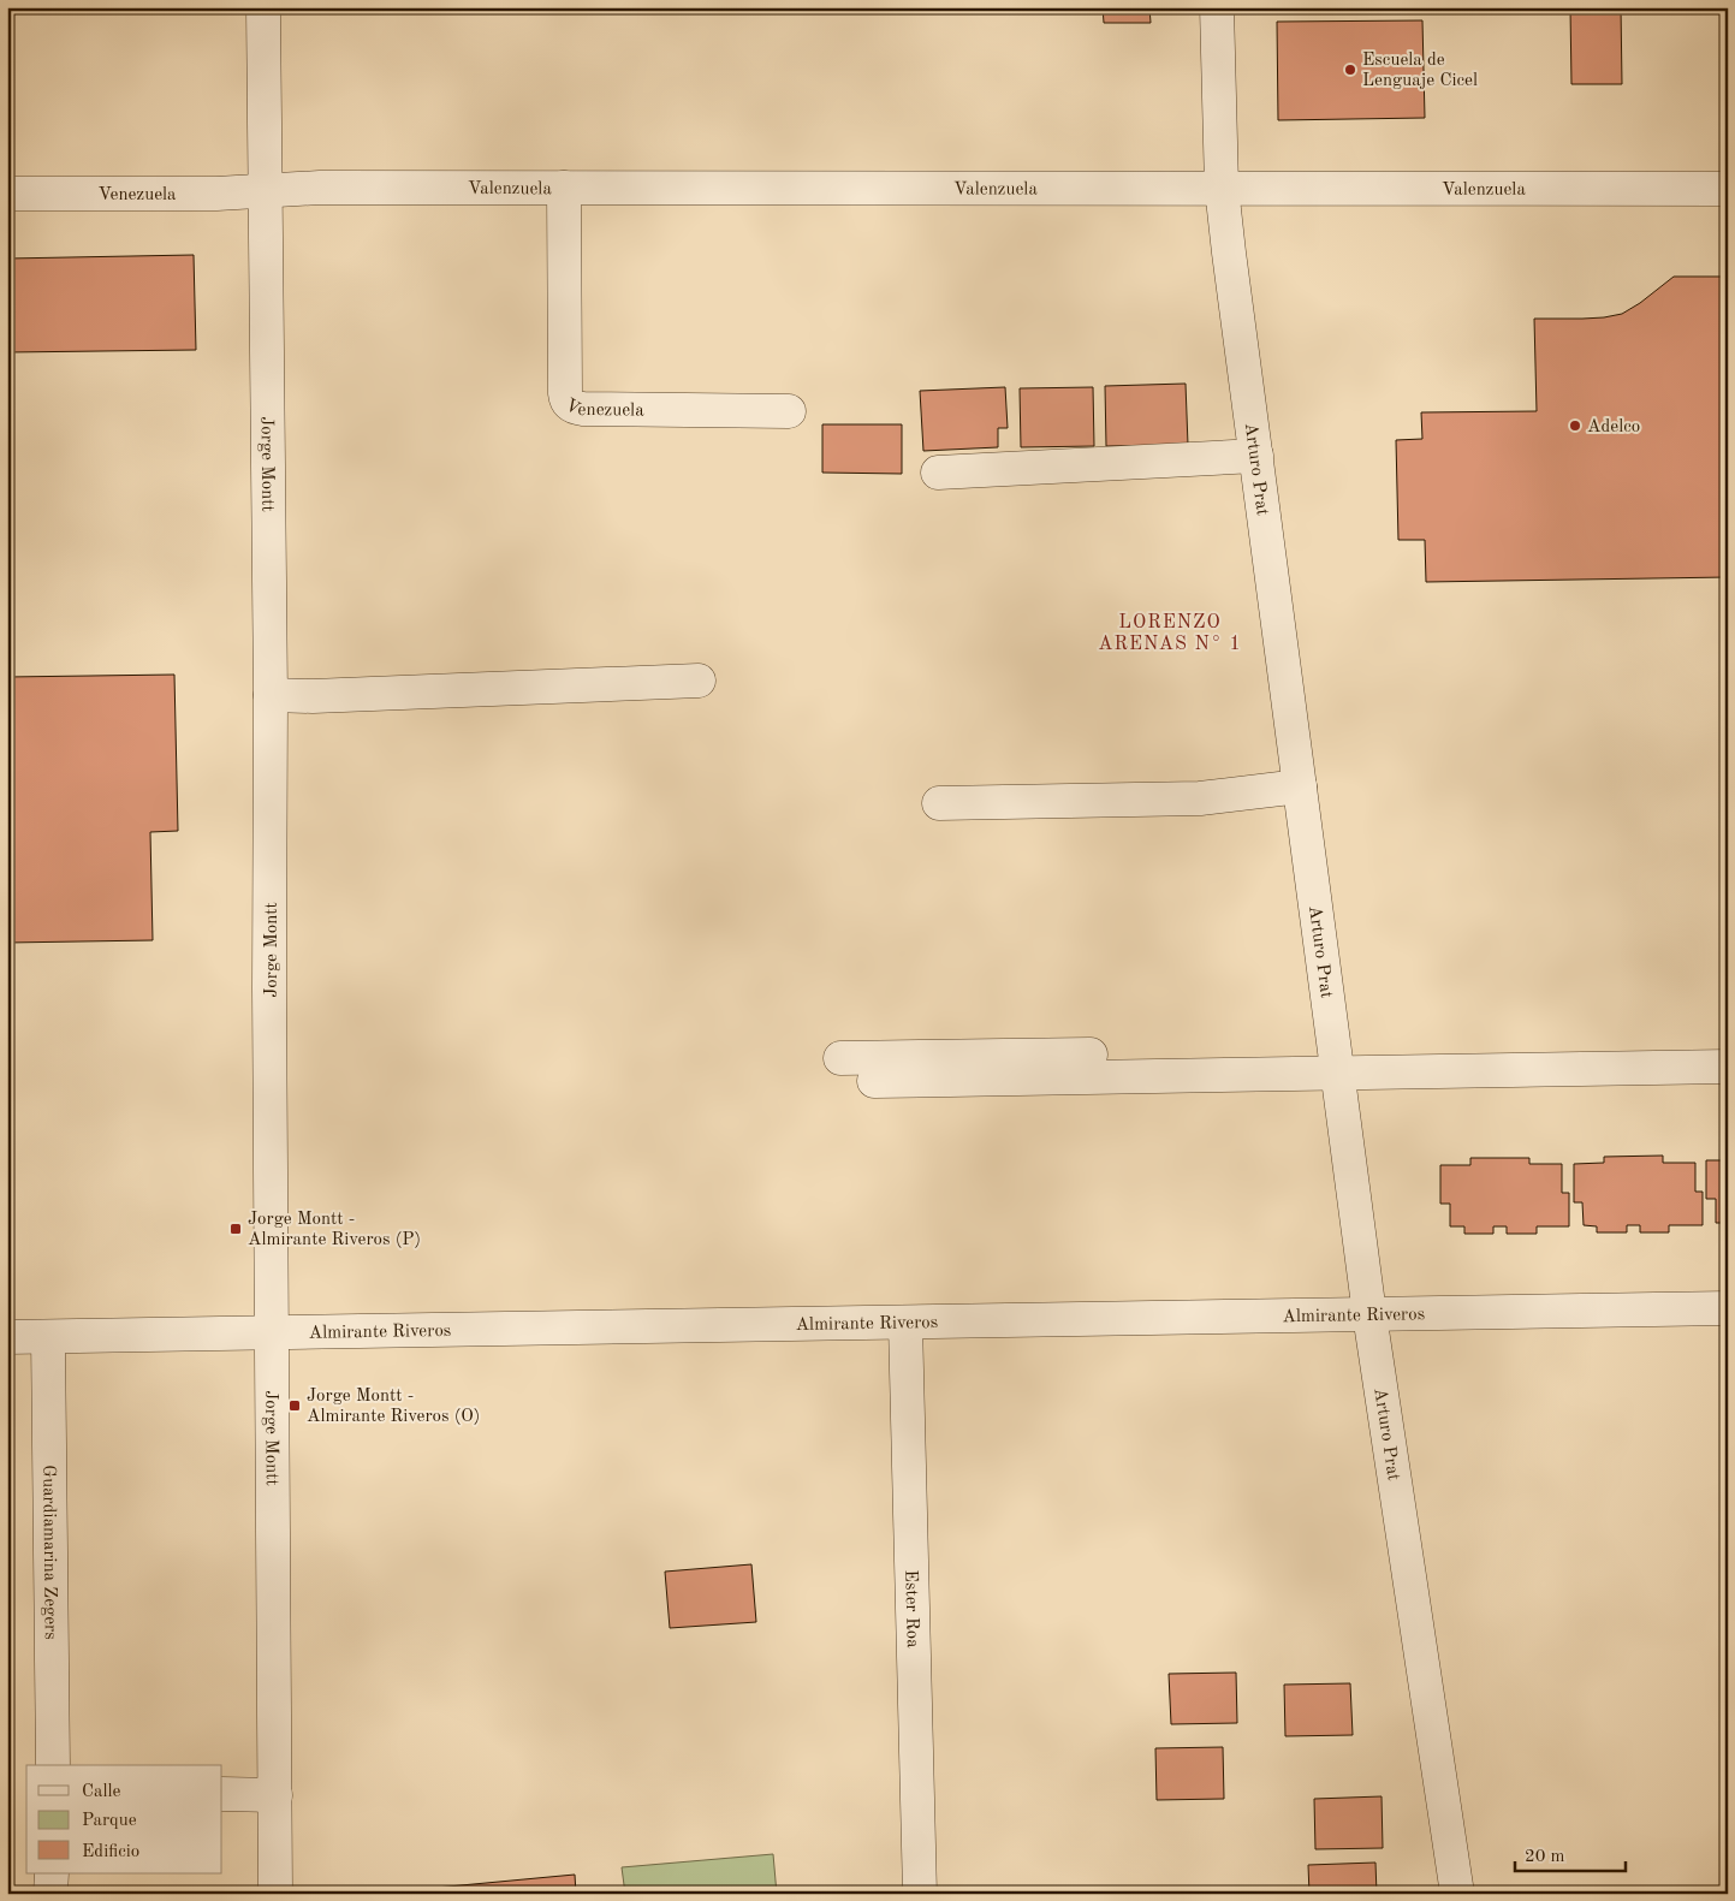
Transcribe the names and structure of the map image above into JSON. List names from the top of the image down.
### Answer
{
  "streets": {
    "street": [
      "Valenzuela",
      "Venezuela",
      "Jorge Montt",
      "Arturo Prat",
      "Almirante Riveros",
      "Guardiamarina Zegers",
      "Ester Roa"
    ]
  },
  "crossings": [
    ["Valenzuela", "Venezuela"],
    ["Valenzuela", "Jorge Montt"],
    ["Valenzuela", "Arturo Prat"],
    ["Venezuela", "Jorge Montt"],
    ["Jorge Montt", "Almirante Riveros"],
    ["Arturo Prat", "Almirante Riveros"],
    ["Almirante Riveros", "Guardiamarina Zegers"],
    ["Almirante Riveros", "Ester Roa"]
  ],
  "districts": ["LORENZO ARENAS N° 1"],
  "places": {
    "other": ["Escuela de Lenguaje Cicel", "Adelco"],
    "transit": ["Jorge Montt - Almirante Riveros (P)", "Jorge Montt - Almirante Riveros (O)"]
  },
  "legend": ["Calle", "Parque", "Edificio"],
  "scale_bar": "20 m"
}
